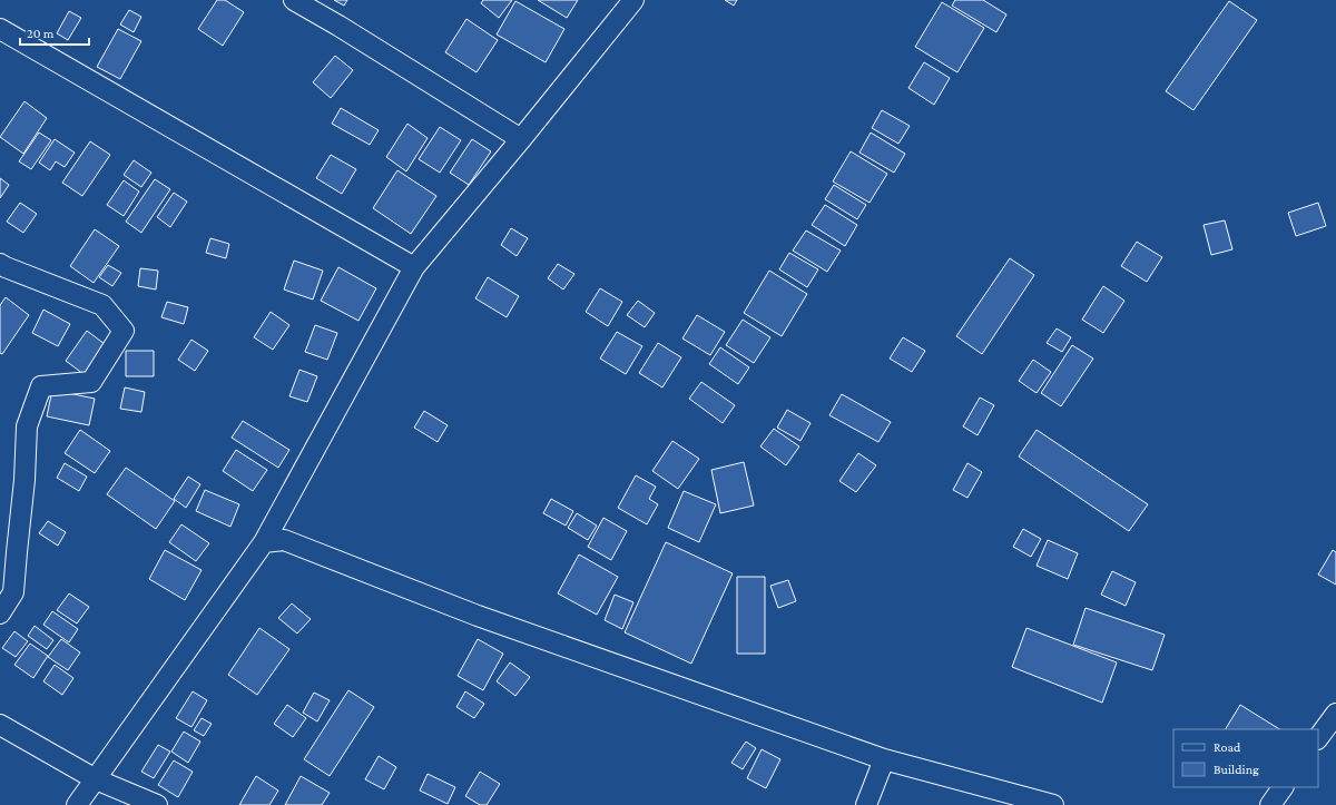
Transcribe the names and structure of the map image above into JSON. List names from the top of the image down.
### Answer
{
  "legend": ["Road", "Building"],
  "scale_bar": "20 m"
}
